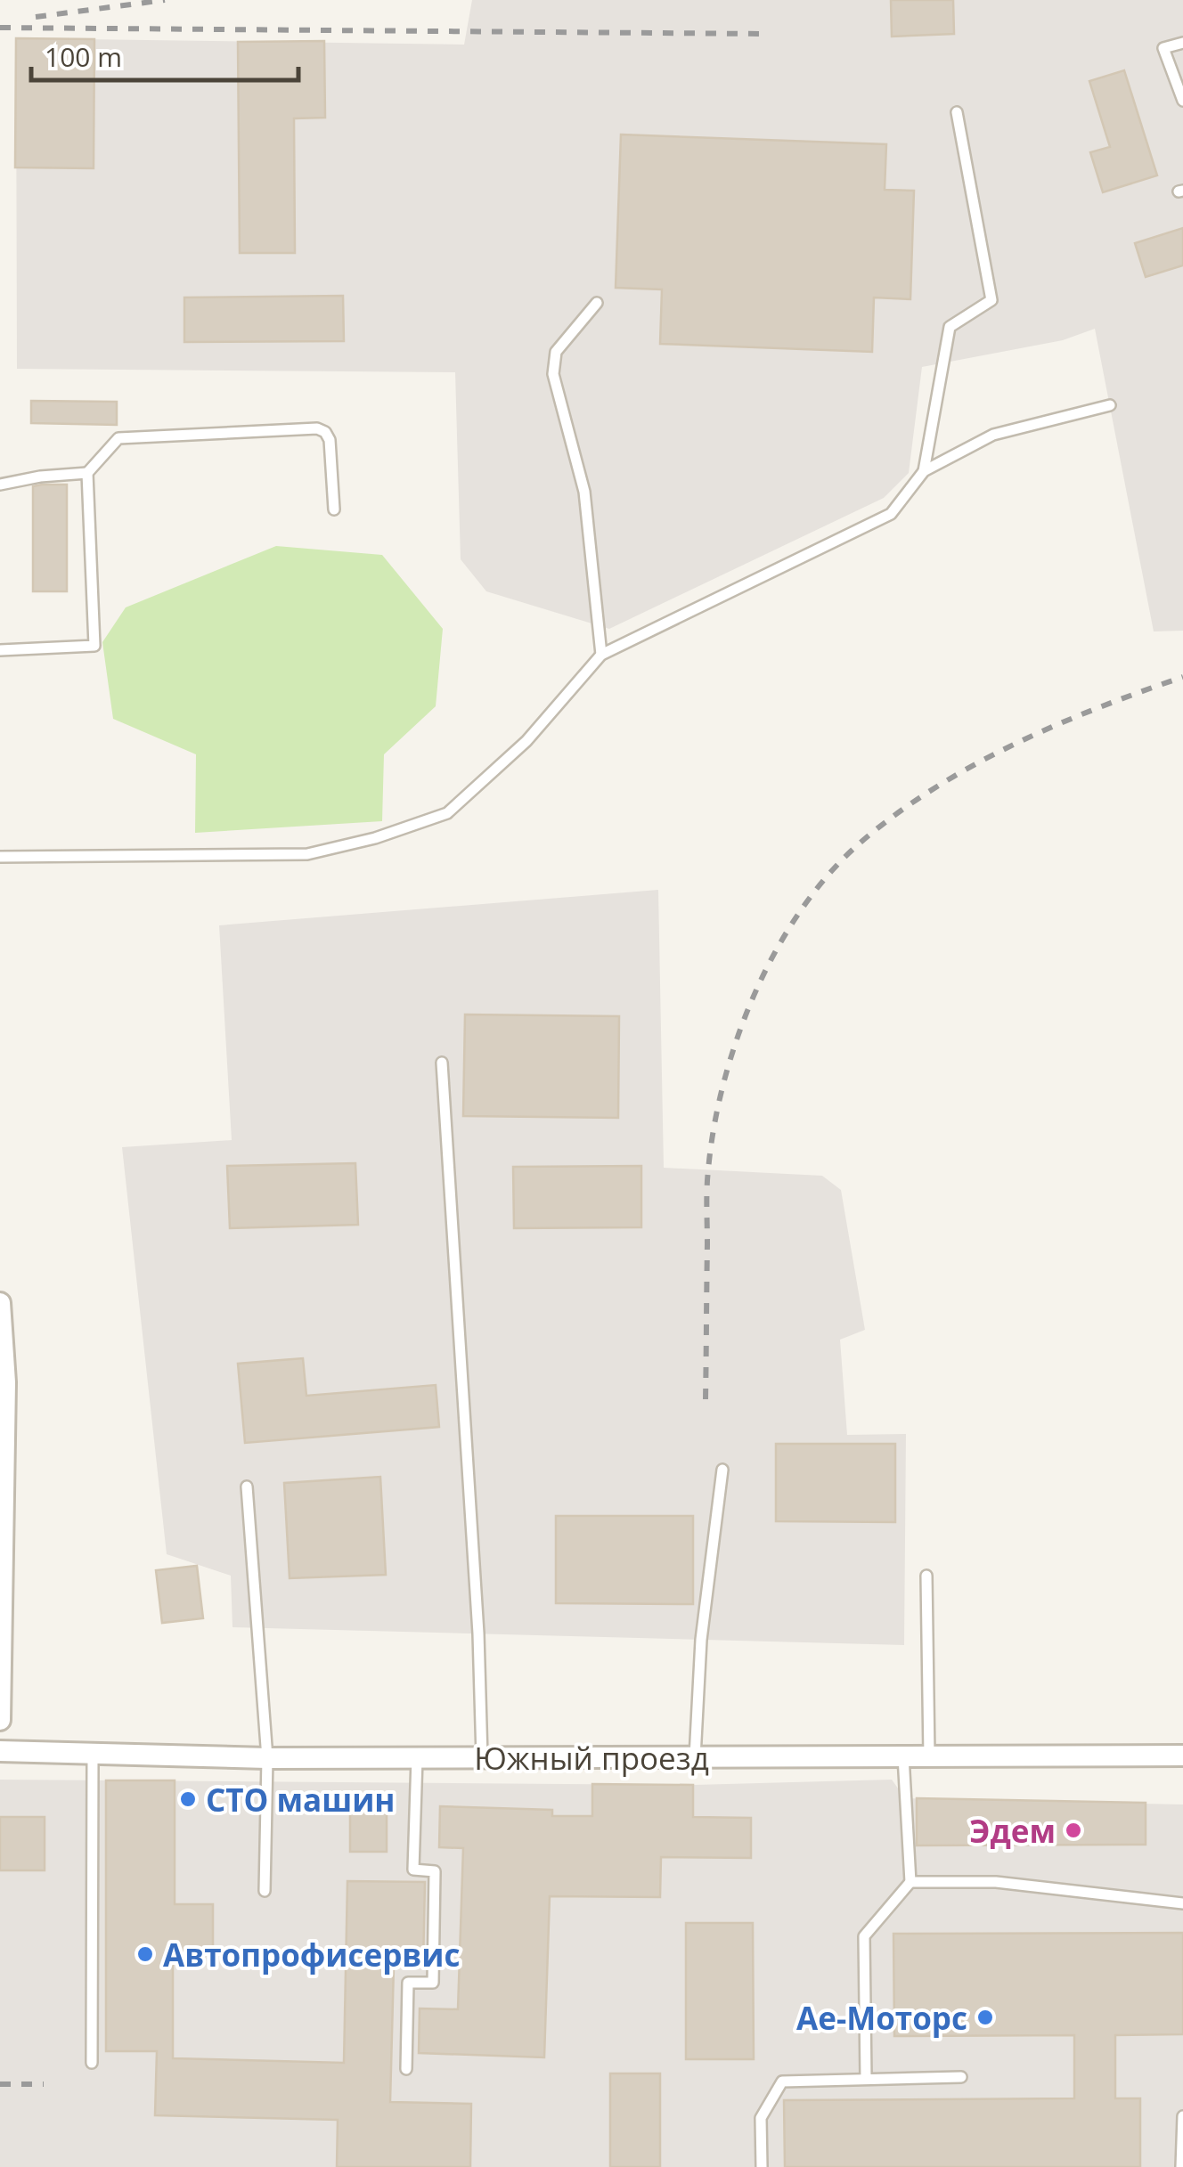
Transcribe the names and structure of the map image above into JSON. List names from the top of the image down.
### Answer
{
  "streets": {
    "street": ["Южный проезд"]
  },
  "places": [
    "СТО машин",
    "Эдем",
    "Автопрофисервис",
    "Ае-Моторс"
  ],
  "scale_bar": "100 m"
}
